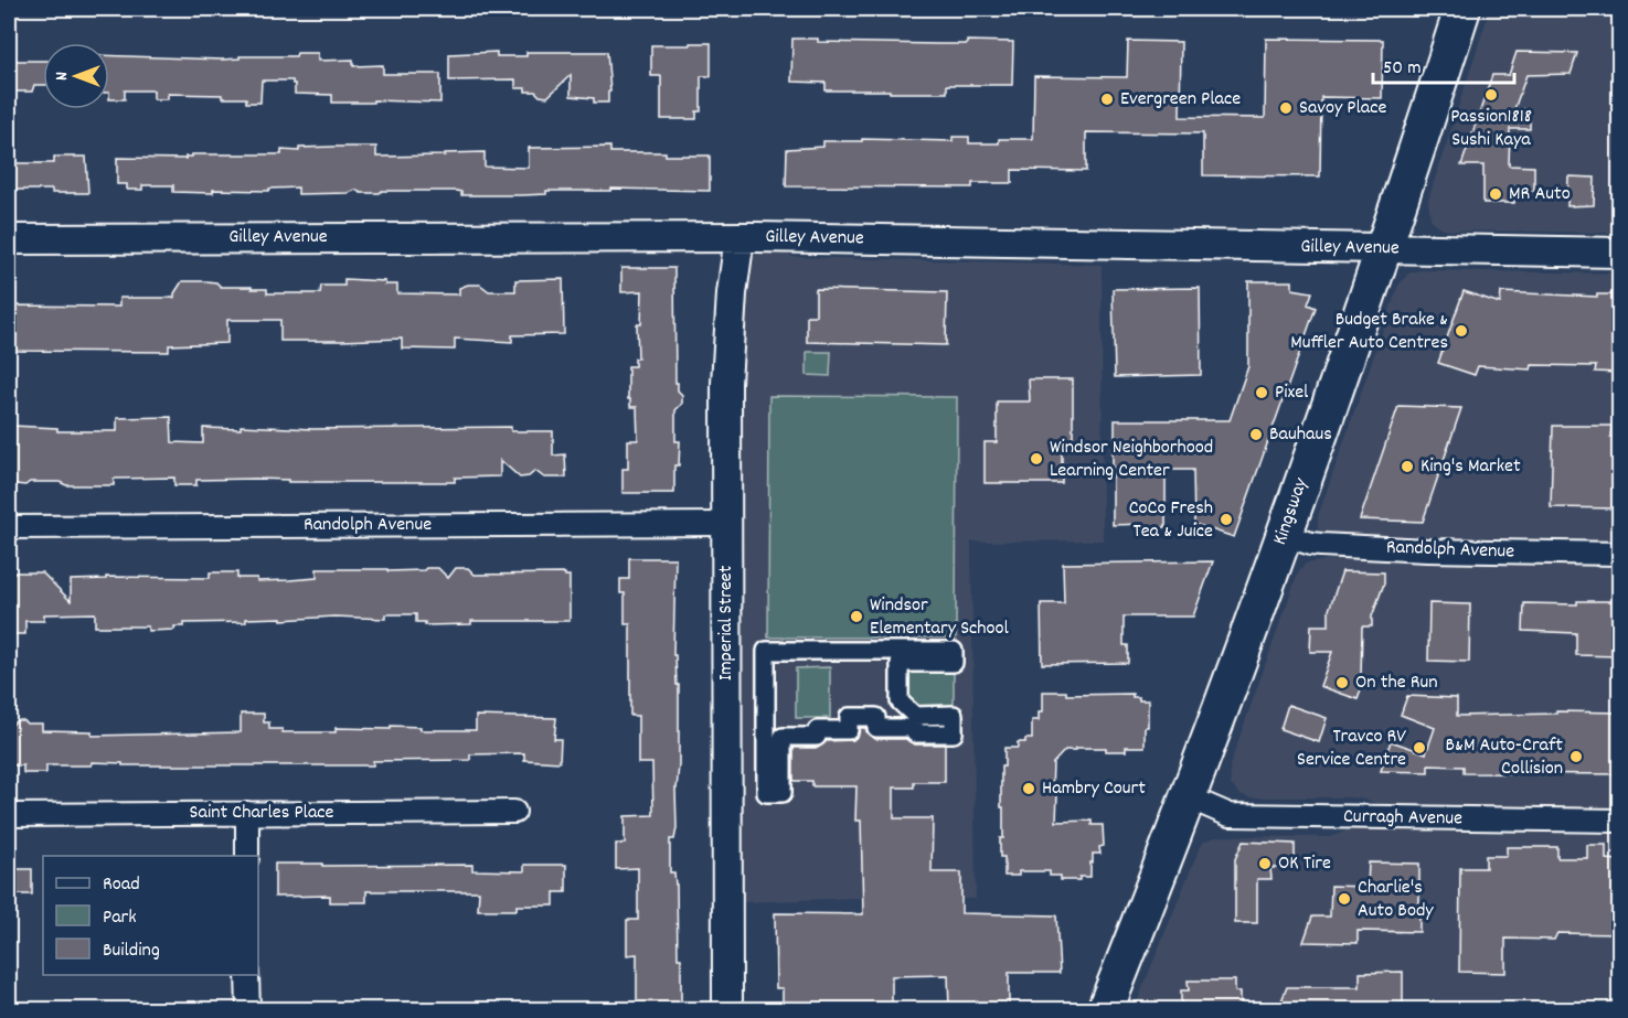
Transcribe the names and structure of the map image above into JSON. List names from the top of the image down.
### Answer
{
  "streets": {
    "main road": ["Kingsway"],
    "street": [
      "Gilley Avenue",
      "Randolph Avenue",
      "Imperial Street",
      "Saint Charles Place",
      "Curragh Avenue"
    ]
  },
  "crossings": [
    ["Gilley Avenue", "Kingsway"],
    ["Gilley Avenue", "Imperial Street"],
    ["Kingsway", "Randolph Avenue"],
    ["Kingsway", "Curragh Avenue"],
    ["Randolph Avenue", "Imperial Street"]
  ],
  "places": [
    "Passion1818 Sushi Kaya",
    "Evergreen Place",
    "Savoy Place",
    "MR Auto",
    "Budget Brake & Muffler Auto Centres",
    "Pixel",
    "Bauhaus",
    "Windsor Neighborhood Learning Center",
    "King's Market",
    "CoCo Fresh Tea & Juice",
    "Windsor Elementary School",
    "On the Run",
    "Travco RV Service Centre",
    "B&M Auto-Craft Collision",
    "Hambry Court",
    "OK Tire",
    "Charlie's Auto Body"
  ],
  "legend": ["Road", "Park", "Building"],
  "scale_bar": "50 m",
  "north": "left"
}
